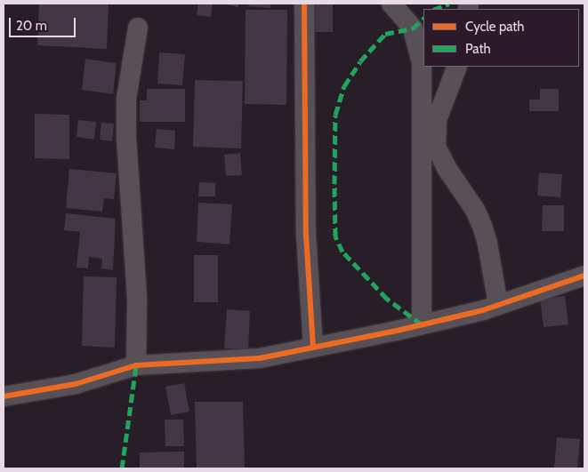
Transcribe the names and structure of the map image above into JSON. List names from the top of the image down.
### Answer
{
  "legend": ["Cycle path", "Path"],
  "scale_bar": "20 m"
}
